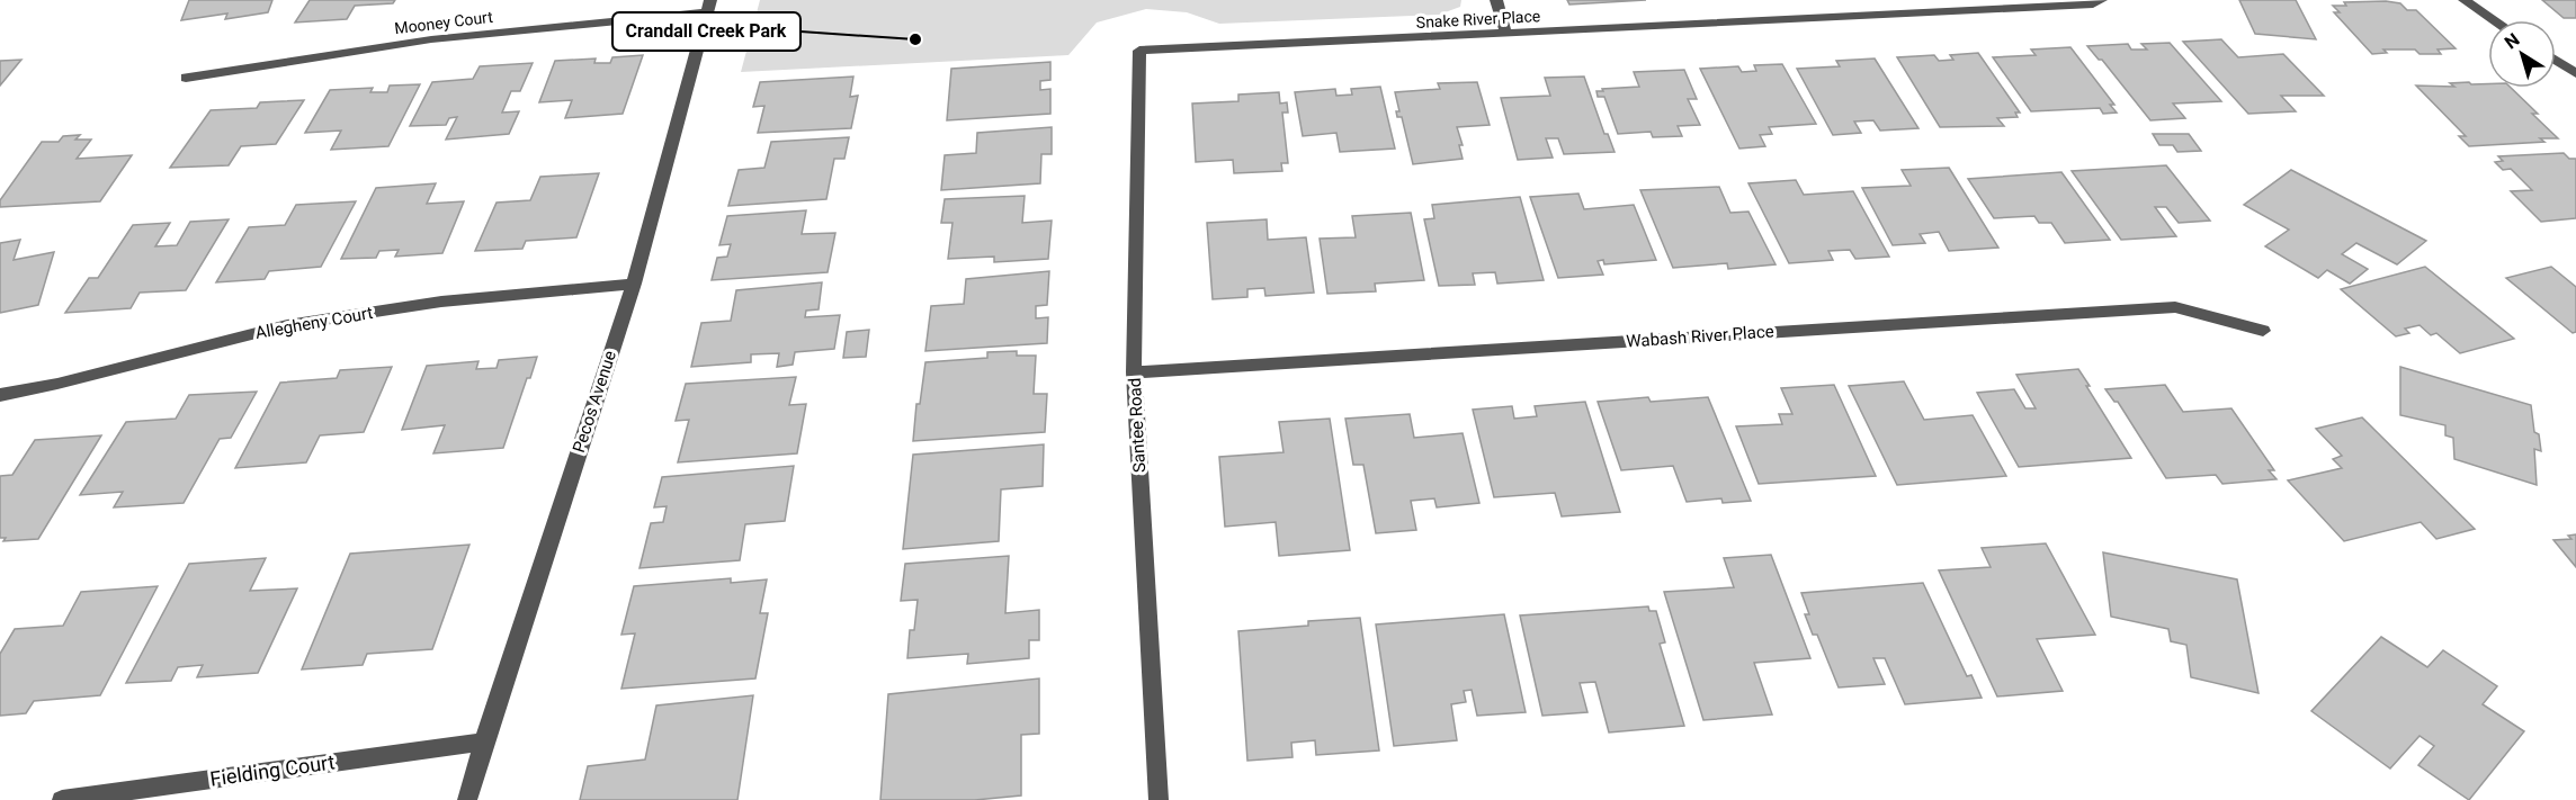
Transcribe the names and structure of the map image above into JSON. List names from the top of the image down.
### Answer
{
  "streets": {
    "street": [
      "Snake River Place",
      "Mooney Court",
      "Allegheny Court",
      "Wabash River Place",
      "Pecos Avenue",
      "Santee Road",
      "Fielding Court"
    ]
  },
  "crossings": [
    ["Snake River Place", "Santee Road"],
    ["Mooney Court", "Pecos Avenue"],
    ["Allegheny Court", "Pecos Avenue"],
    ["Wabash River Place", "Santee Road"],
    ["Pecos Avenue", "Fielding Court"]
  ],
  "places": ["Crandall Creek Park"],
  "north": "top left"
}
